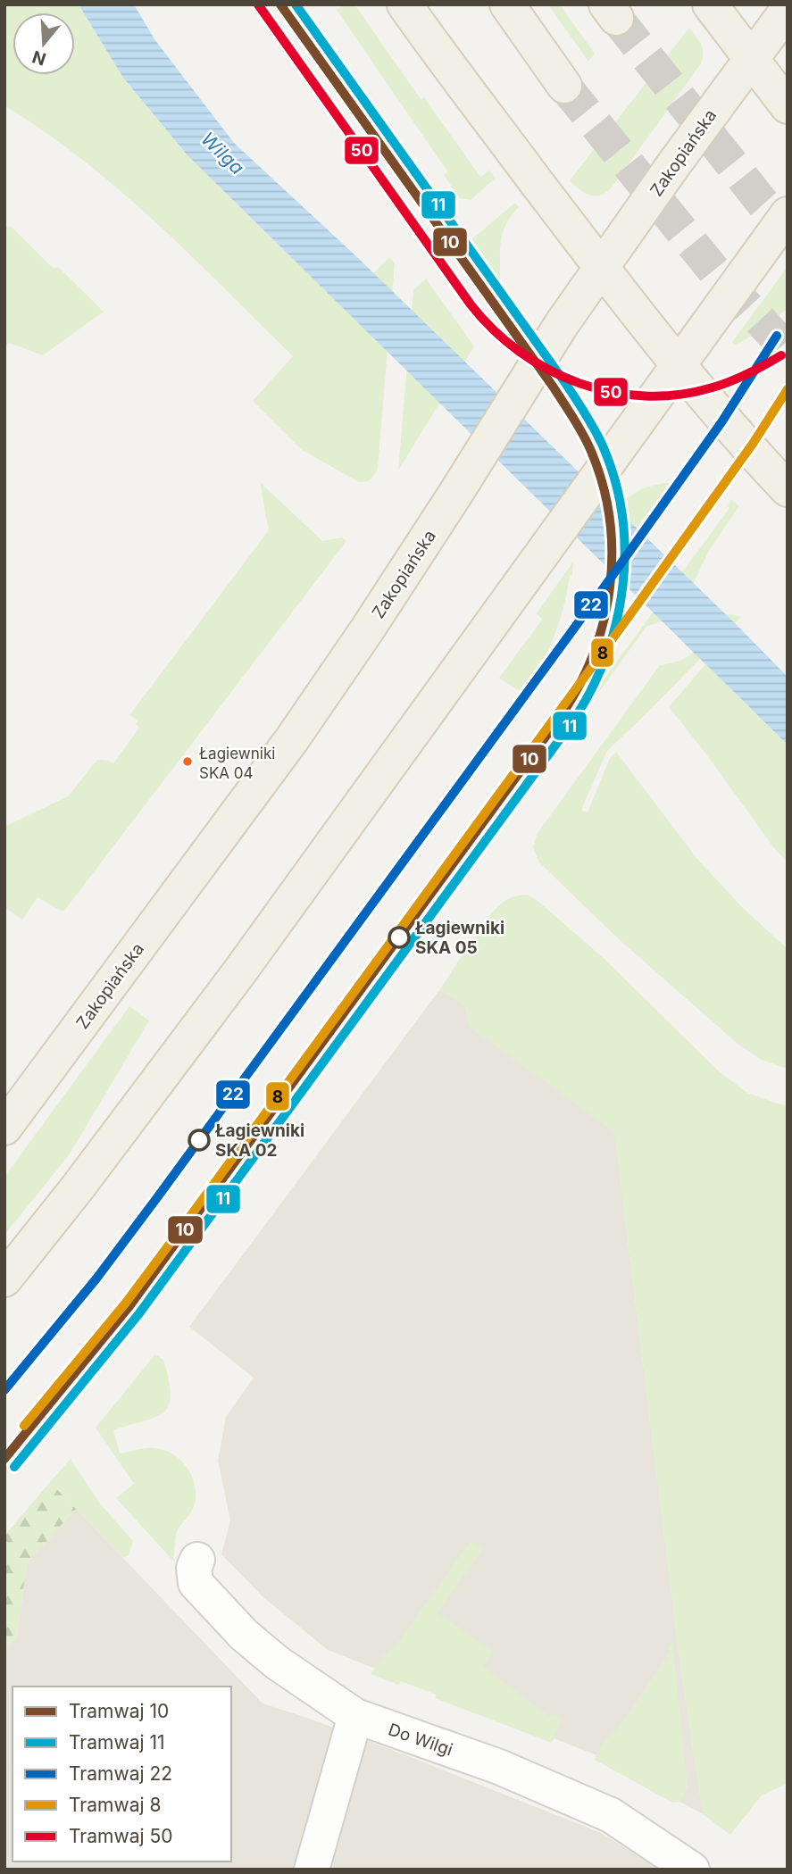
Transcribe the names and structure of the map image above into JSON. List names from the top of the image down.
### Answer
{
  "streets": {
    "main road": ["Zakopiańska"],
    "street": ["Do Wilgi"]
  },
  "water": ["Wilga"],
  "places": ["Łagiewniki SKA 04", "Łagiewniki SKA 05", "Łagiewniki SKA 02"],
  "lines": [
    "tram line 10",
    "tram line 11",
    "tram line 50",
    "tram line 22",
    "tram line 8"
  ],
  "legend": [
    "Tramwaj 10",
    "Tramwaj 11",
    "Tramwaj 22",
    "Tramwaj 8",
    "Tramwaj 50"
  ],
  "north": "bottom"
}
